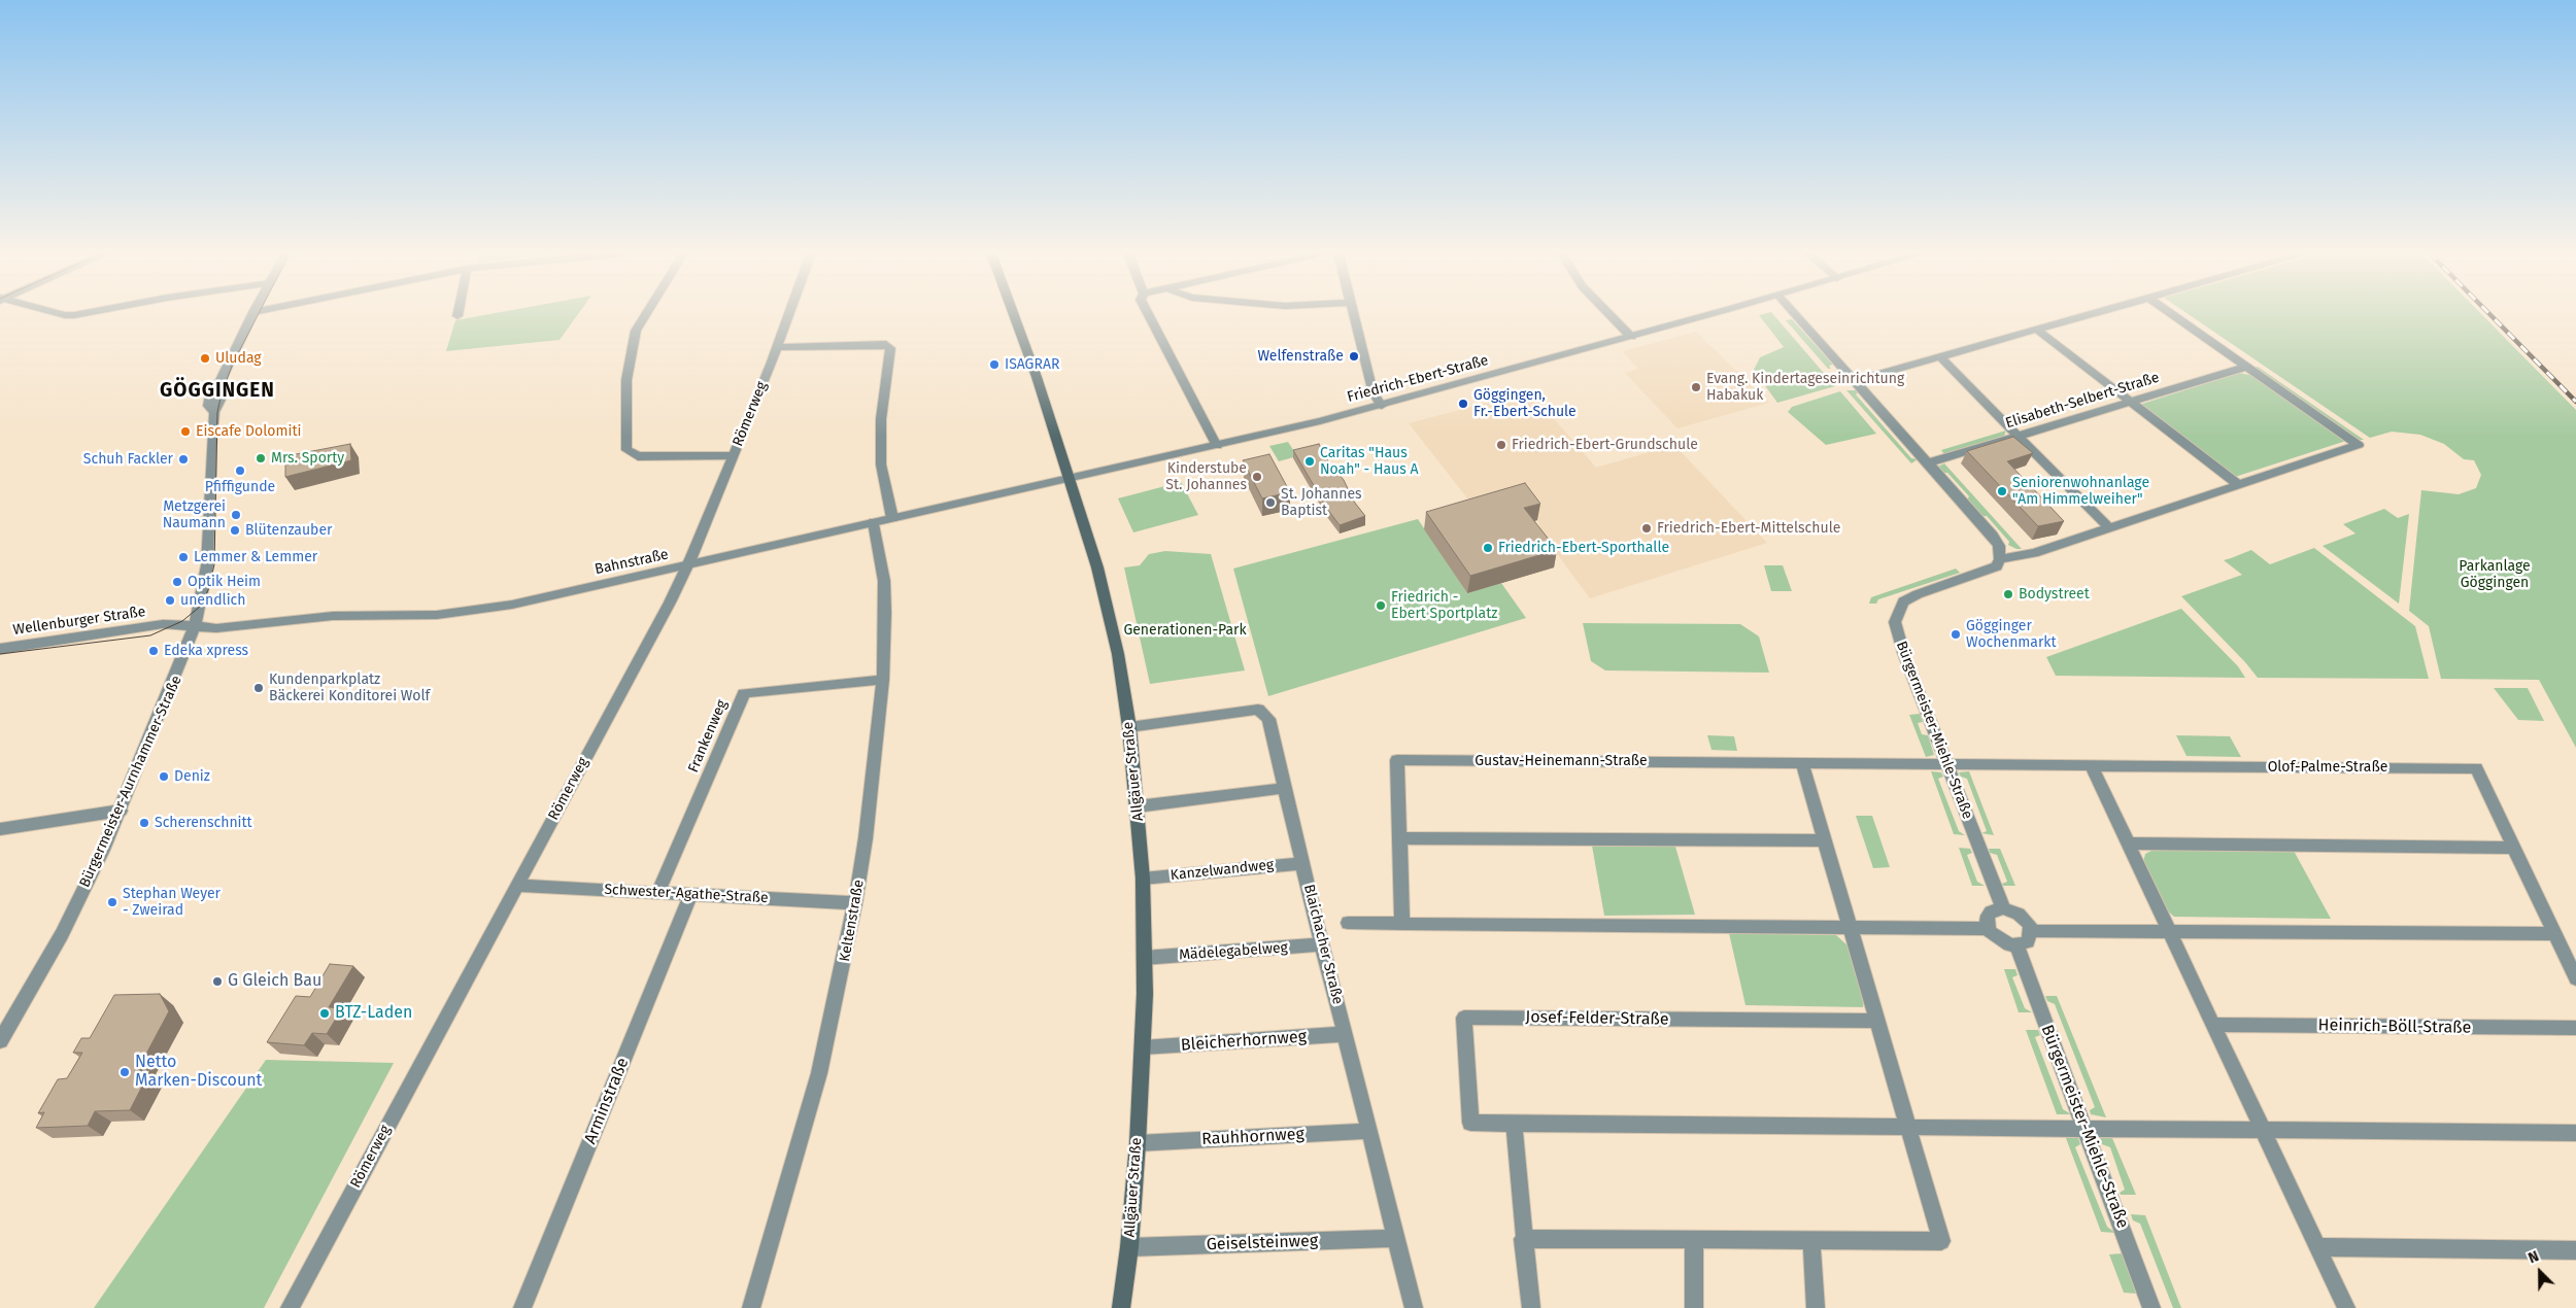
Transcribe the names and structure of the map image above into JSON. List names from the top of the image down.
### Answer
{
  "streets": {
    "main road": ["Allgäuer Straße"],
    "street": [
      "Friedrich-Ebert-Straße",
      "Elisabeth-Selbert-Straße",
      "Römerweg",
      "Bahnstraße",
      "Wellenburger Straße",
      "Bürgermeister-Miehle-Straße",
      "Frankenweg",
      "Gustav-Heinemann-Straße",
      "Olof-Palme-Straße",
      "Bürgermeister-Aurnhammer-Straße",
      "Kanzelwandweg",
      "Schwester-Agathe-Straße",
      "Keltenstraße",
      "Blaichacher Straße",
      "Mädelegabelweg",
      "Josef-Felder-Straße",
      "Heinrich-Böll-Straße",
      "Bleicherhornweg",
      "Arminstraße",
      "Rauhhornweg",
      "Geiselsteinweg"
    ]
  },
  "crossings": [
    ["Friedrich-Ebert-Straße", "Bahnstraße"],
    ["Friedrich-Ebert-Straße", "Allgäuer Straße"],
    ["Römerweg", "Bahnstraße"],
    ["Römerweg", "Schwester-Agathe-Straße"],
    ["Bahnstraße", "Wellenburger Straße"],
    ["Bahnstraße", "Allgäuer Straße"],
    ["Bahnstraße", "Bürgermeister-Aurnhammer-Straße"],
    ["Bahnstraße", "Keltenstraße"],
    ["Wellenburger Straße", "Bürgermeister-Aurnhammer-Straße"],
    ["Bürgermeister-Miehle-Straße", "Gustav-Heinemann-Straße"],
    ["Bürgermeister-Miehle-Straße", "Olof-Palme-Straße"],
    ["Bürgermeister-Miehle-Straße", "Josef-Felder-Straße"],
    ["Frankenweg", "Schwester-Agathe-Straße"],
    ["Frankenweg", "Keltenstraße"],
    ["Gustav-Heinemann-Straße", "Olof-Palme-Straße"],
    ["Allgäuer Straße", "Kanzelwandweg"],
    ["Allgäuer Straße", "Blaichacher Straße"],
    ["Allgäuer Straße", "Mädelegabelweg"],
    ["Allgäuer Straße", "Bleicherhornweg"],
    ["Allgäuer Straße", "Rauhhornweg"],
    ["Allgäuer Straße", "Geiselsteinweg"],
    ["Kanzelwandweg", "Blaichacher Straße"],
    ["Schwester-Agathe-Straße", "Keltenstraße"],
    ["Schwester-Agathe-Straße", "Arminstraße"],
    ["Blaichacher Straße", "Mädelegabelweg"],
    ["Blaichacher Straße", "Bleicherhornweg"],
    ["Blaichacher Straße", "Rauhhornweg"],
    ["Blaichacher Straße", "Geiselsteinweg"]
  ],
  "districts": ["GÖGGINGEN"],
  "parks": ["Parkanlage Göggingen", "Generationen-Park"],
  "places": [
    "Welfenstraße",
    "Uludag",
    "ISAGRAR",
    "Evang. Kindertageseinrichtung Habakuk",
    "Göggingen, Fr.-Ebert-Schule",
    "Eiscafe Dolomiti",
    "Friedrich-Ebert-Grundschule",
    "Mrs. Sporty",
    "Schuh Fackler",
    "Caritas \"Haus Noah\" - Haus A",
    "Pfiffigunde",
    "Kinderstube St. Johannes",
    "Seniorenwohnanlage \"Am Himmelweiher\"",
    "St. Johannes Baptist",
    "Metzgerei Naumann",
    "Friedrich-Ebert-Mittelschule",
    "Blütenzauber",
    "Friedrich-Ebert-Sporthalle",
    "Lemmer & Lemmer",
    "Optik Heim",
    "Bodystreet",
    "unendlich",
    "Friedrich - Ebert Sportplatz",
    "Gögginger Wochenmarkt",
    "Edeka xpress",
    "Kundenparkplatz Bäckerei Konditorei Wolf",
    "Deniz",
    "Scherenschnitt",
    "Stephan Weyer - Zweirad",
    "G Gleich Bau",
    "BTZ-Laden",
    "Netto Marken-Discount"
  ],
  "north": "top left"
}
